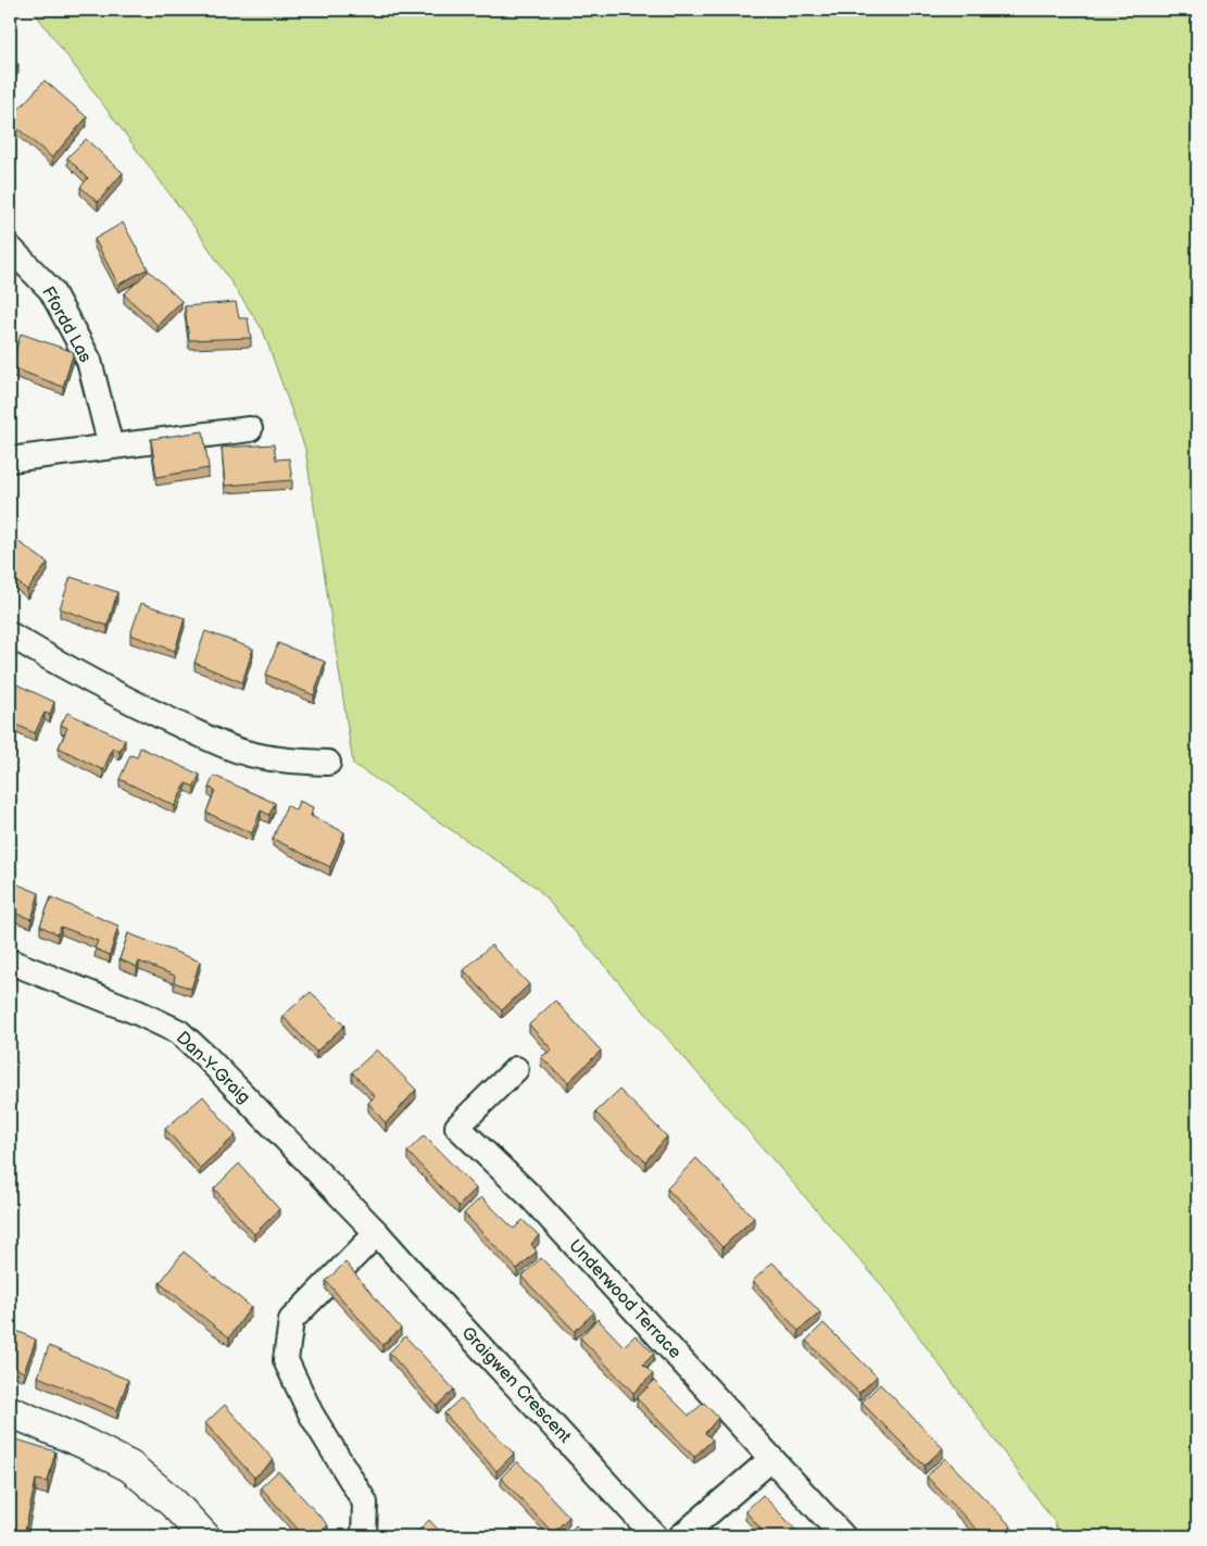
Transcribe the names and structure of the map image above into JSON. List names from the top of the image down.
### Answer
{
  "streets": {
    "street": [
      "Ffordd Las",
      "Dan-Y-Graig",
      "Underwood Terrace",
      "Graigwen Crescent"
    ]
  },
  "crossings": [
    ["Dan-Y-Graig", "Graigwen Crescent"]
  ]
}
